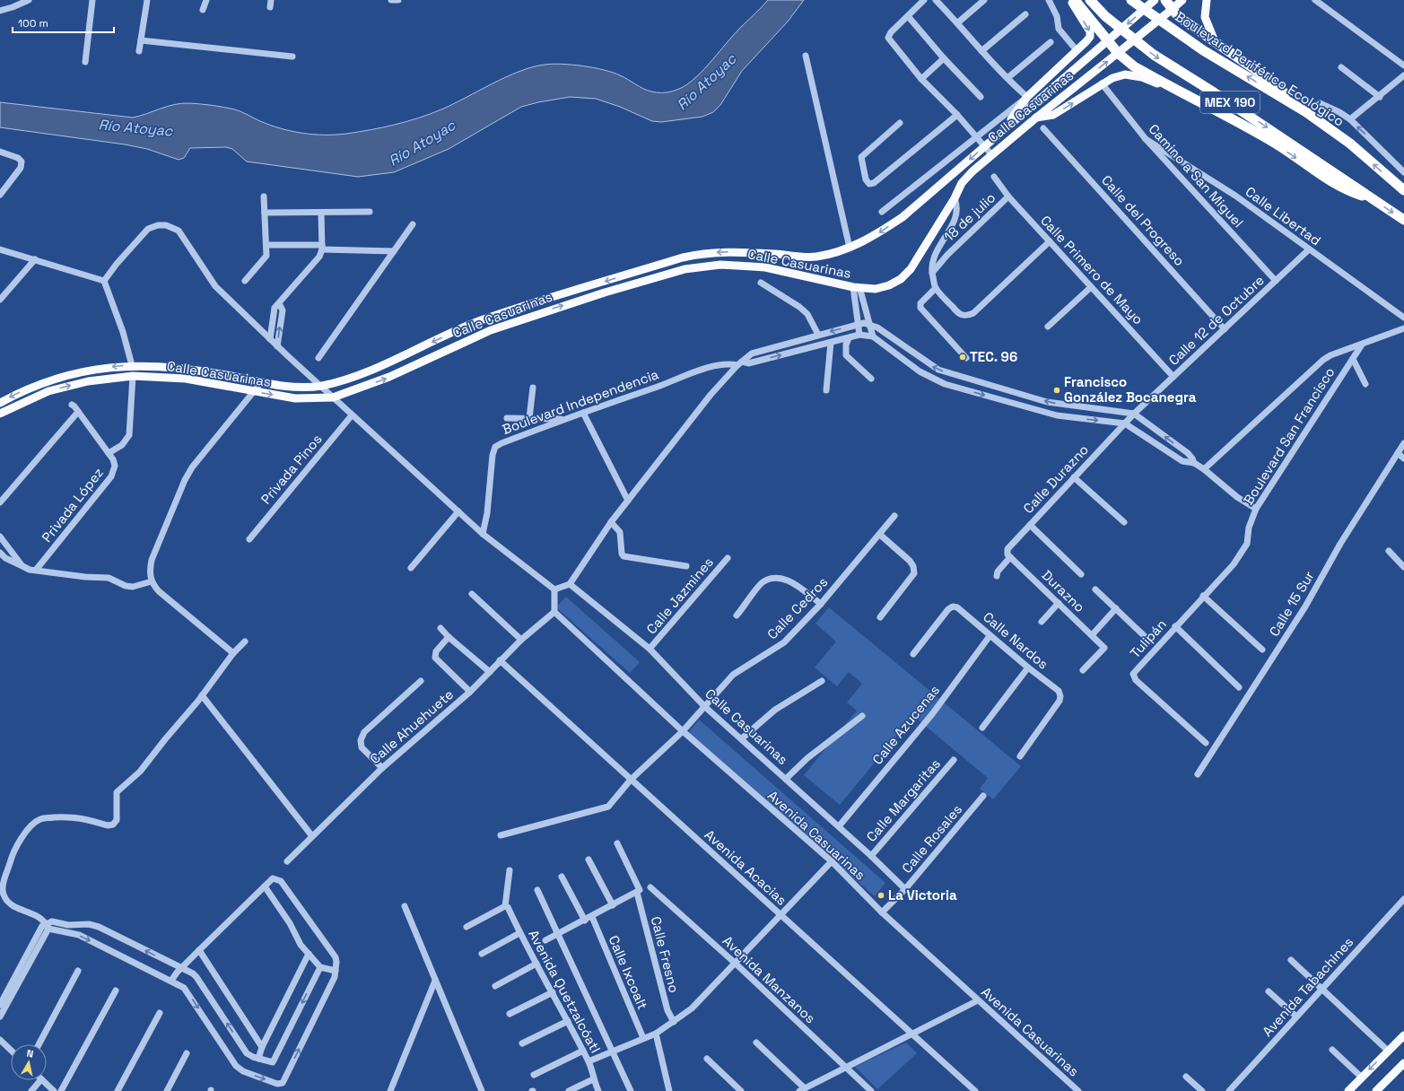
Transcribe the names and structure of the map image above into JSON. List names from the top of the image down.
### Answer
{
  "streets": {
    "highway": ["Boulevard Periférico Ecológico", "MEX 190"],
    "main road": ["Calle Casuarinas"],
    "street": [
      "Camino a San Miguel",
      "Calle Libertad",
      "18 de julio",
      "Calle del Progreso",
      "Calle Primero de Mayo",
      "Calle 12 de Octubre",
      "Boulevard Independencia",
      "Boulevard San Francisco",
      "Privada Pinos",
      "Calle Durazno",
      "Privada López",
      "Durazno",
      "Calle Jazmines",
      "Calle 15 Sur",
      "Calle Cedros",
      "Tulipán",
      "Calle Nardos",
      "Calle Azucenas",
      "Calle Ahuehuete",
      "Calle Margaritas",
      "Avenida Casuarinas",
      "Calle Rosales",
      "Avenida Acacias",
      "Calle Fresno",
      "Calle Ixcoalt",
      "Avenida Manzanos",
      "Avenida Tabachines",
      "Avenida Quetzalcóatl"
    ]
  },
  "crossings": [
    ["Calle Casuarinas", "Boulevard Independencia"],
    ["Calle Casuarinas", "Calle Jazmines"],
    ["Calle Casuarinas", "Calle Cedros"],
    ["Calle Casuarinas", "Calle Azucenas"],
    ["Calle Casuarinas", "Calle Margaritas"],
    ["Calle Casuarinas", "Calle Rosales"],
    ["Camino a San Miguel", "Calle Libertad"],
    ["Camino a San Miguel", "Calle 12 de Octubre"],
    ["Calle Libertad", "Calle 12 de Octubre"],
    ["18 de julio", "Calle Primero de Mayo"],
    ["Calle del Progreso", "Calle 12 de Octubre"],
    ["Calle Primero de Mayo", "Calle 12 de Octubre"],
    ["Calle 12 de Octubre", "Boulevard Independencia"],
    ["Calle 12 de Octubre", "Calle Durazno"],
    ["Boulevard Independencia", "Boulevard San Francisco"],
    ["Boulevard Independencia", "Calle Durazno"],
    ["Boulevard San Francisco", "Tulipán"],
    ["Calle Durazno", "Durazno"],
    ["Calle Cedros", "Avenida Casuarinas"],
    ["Calle Cedros", "Avenida Acacias"],
    ["Calle Nardos", "Calle Azucenas"],
    ["Calle Ahuehuete", "Avenida Casuarinas"],
    ["Calle Ahuehuete", "Avenida Acacias"],
    ["Avenida Casuarinas", "Calle Rosales"]
  ],
  "water": ["Río Atoyac"],
  "places": ["TEC. 96", "Francisco González Bocanegra", "La Victoria"],
  "scale_bar": "100 m",
  "north": "top"
}
